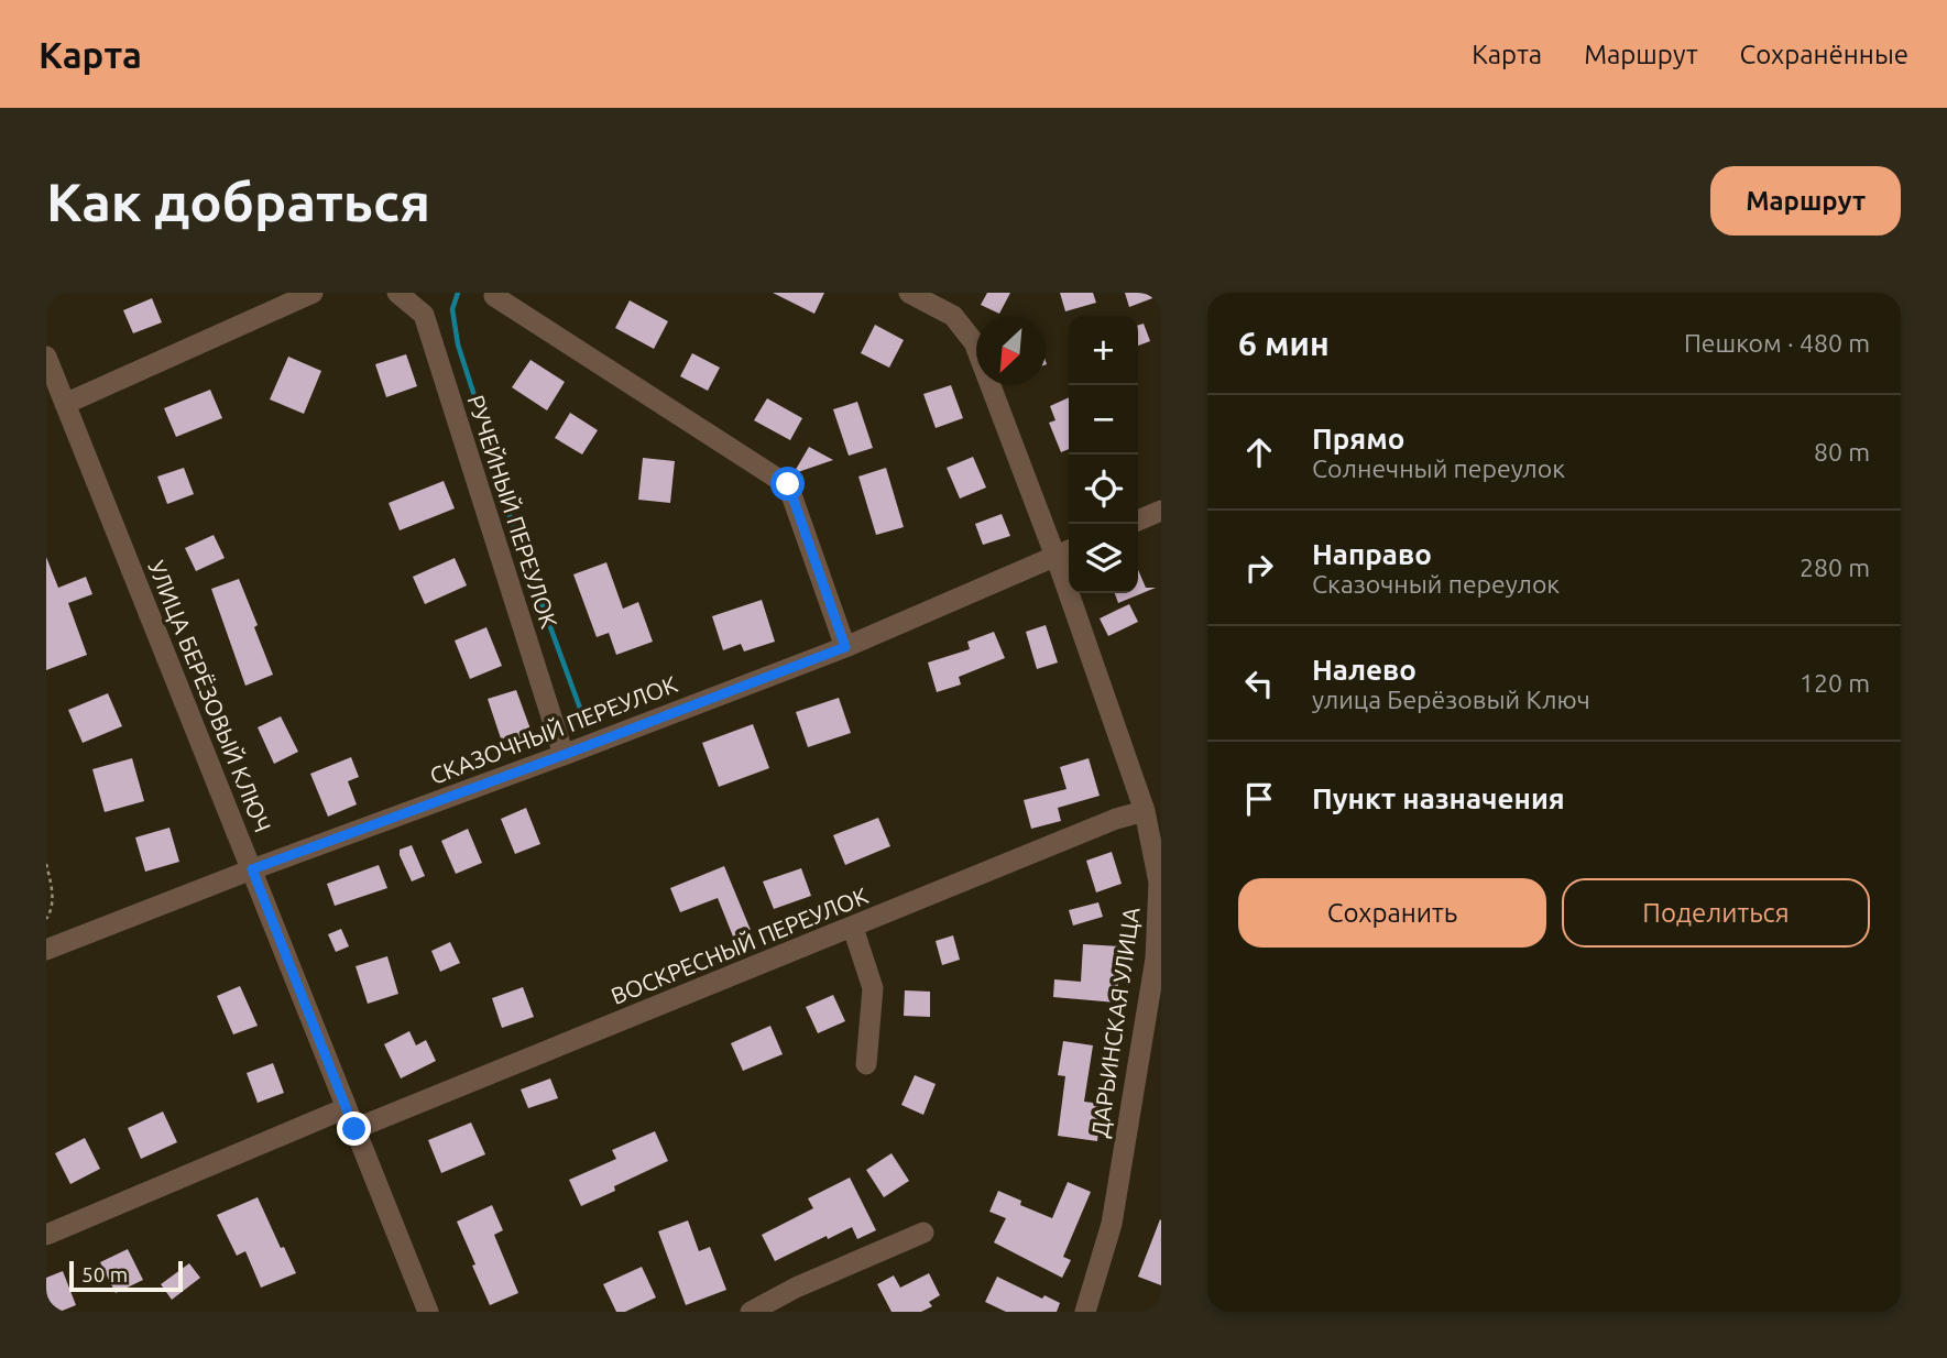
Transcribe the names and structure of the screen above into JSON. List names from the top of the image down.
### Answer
{
  "streets": {
    "street": [
      "РУЧЕЙНЫЙ ПЕРЕУЛОК",
      "УЛИЦА БЕРЁЗОВЫЙ КЛЮЧ",
      "СКАЗОЧНЫЙ ПЕРЕУЛОК",
      "ВОСКРЕСНЫЙ ПЕРЕУЛОК",
      "ДАРЬИНСКАЯ УЛИЦА"
    ]
  },
  "crossings": [
    ["РУЧЕЙНЫЙ ПЕРЕУЛОК", "СКАЗОЧНЫЙ ПЕРЕУЛОК"],
    ["УЛИЦА БЕРЁЗОВЫЙ КЛЮЧ", "СКАЗОЧНЫЙ ПЕРЕУЛОК"],
    ["УЛИЦА БЕРЁЗОВЫЙ КЛЮЧ", "ВОСКРЕСНЫЙ ПЕРЕУЛОК"],
    ["СКАЗОЧНЫЙ ПЕРЕУЛОК", "ДАРЬИНСКАЯ УЛИЦА"],
    ["ВОСКРЕСНЫЙ ПЕРЕУЛОК", "ДАРЬИНСКАЯ УЛИЦА"]
  ],
  "scale_bar": "50 m",
  "north": "bottom left",
  "page": {
    "header": "Карта",
    "nav": ["Карта", "Маршрут", "Сохранённые"],
    "buttons": [
      "Маршрут",
      ["Сохранить", "Поделиться"]
    ],
    "title": "Как добраться",
    "heading": ["6 мин", "Пешком · 480 m"],
    "map_buttons": ["+", "−"],
    "list": [
      ["Прямо", "Солнечный переулок", "80 m"],
      ["Направо", "Сказочный переулок", "280 m"],
      ["Налево", "улица Берёзовый Ключ", "120 m"],
      "Пункт назначения"
    ],
    "scale": "50 m"
  }
}
